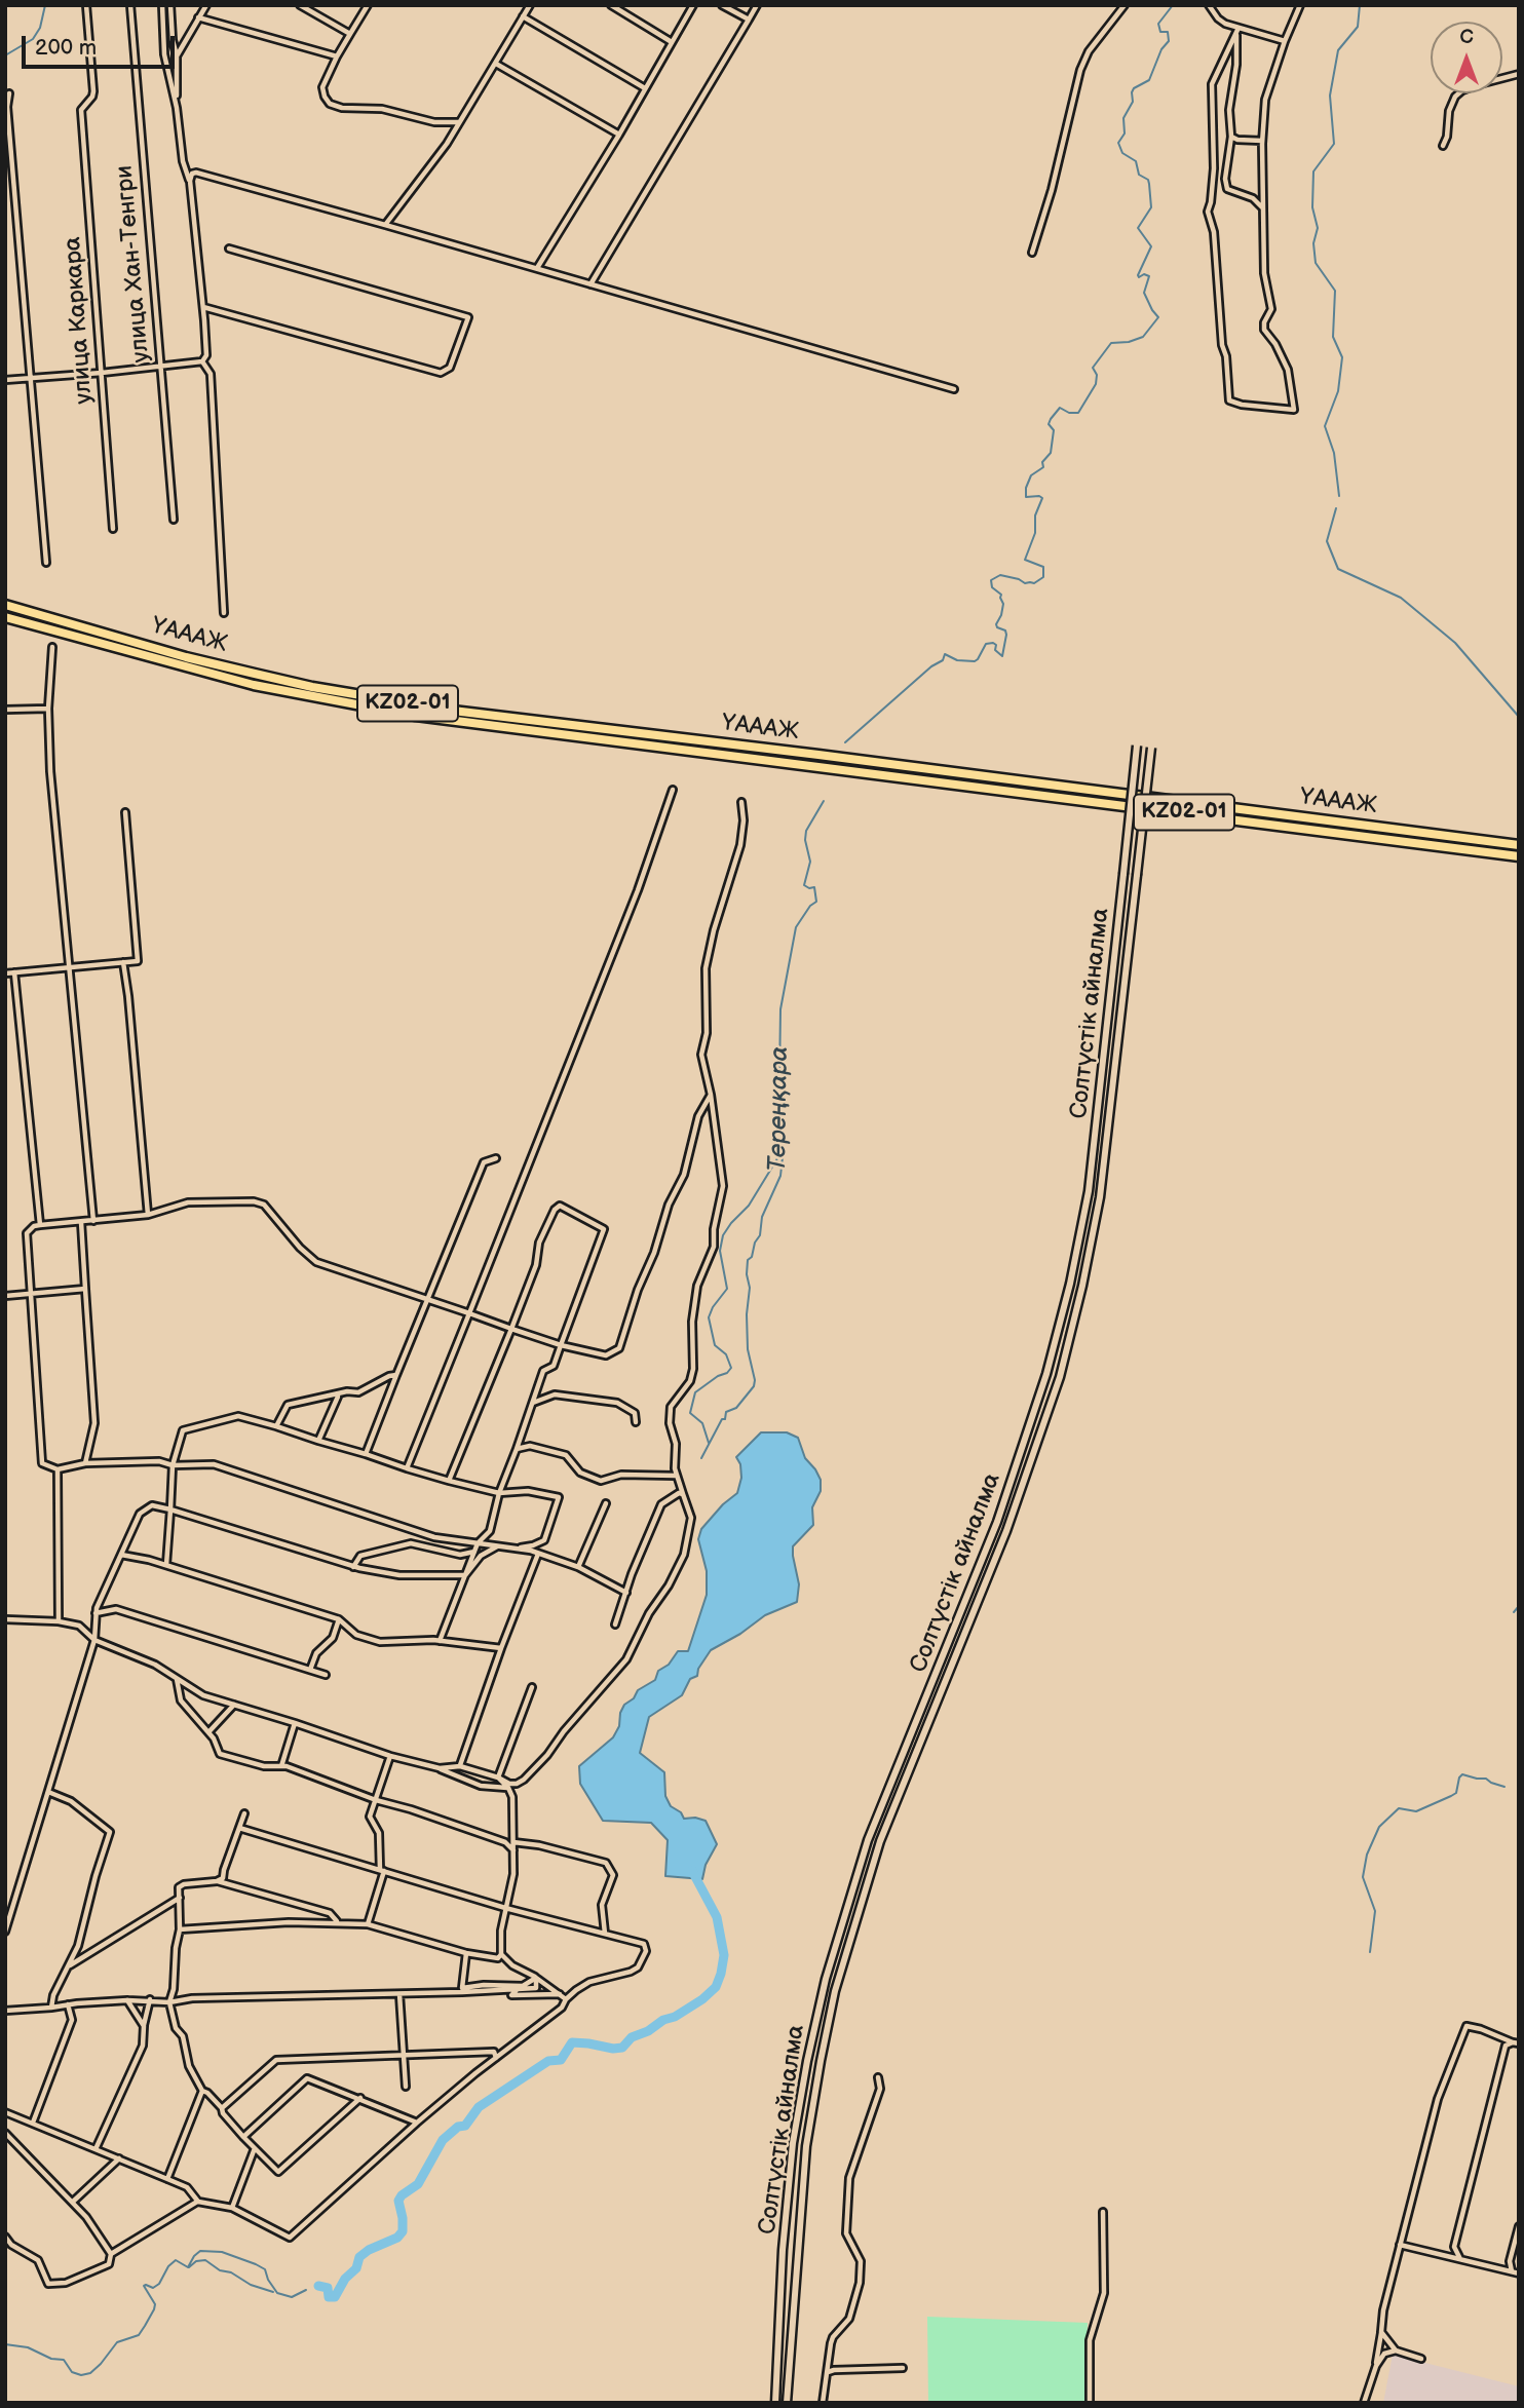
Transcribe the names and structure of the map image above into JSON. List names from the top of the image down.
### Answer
{
  "streets": {
    "highway": ["ҮАААЖ", "KZ02-01"],
    "street": ["улица Хан-Тенгри", "улица Каркара", "Солтүстік айналма"]
  },
  "water": ["Тереңқара"],
  "scale_bar": "200 m",
  "north": "top"
}
